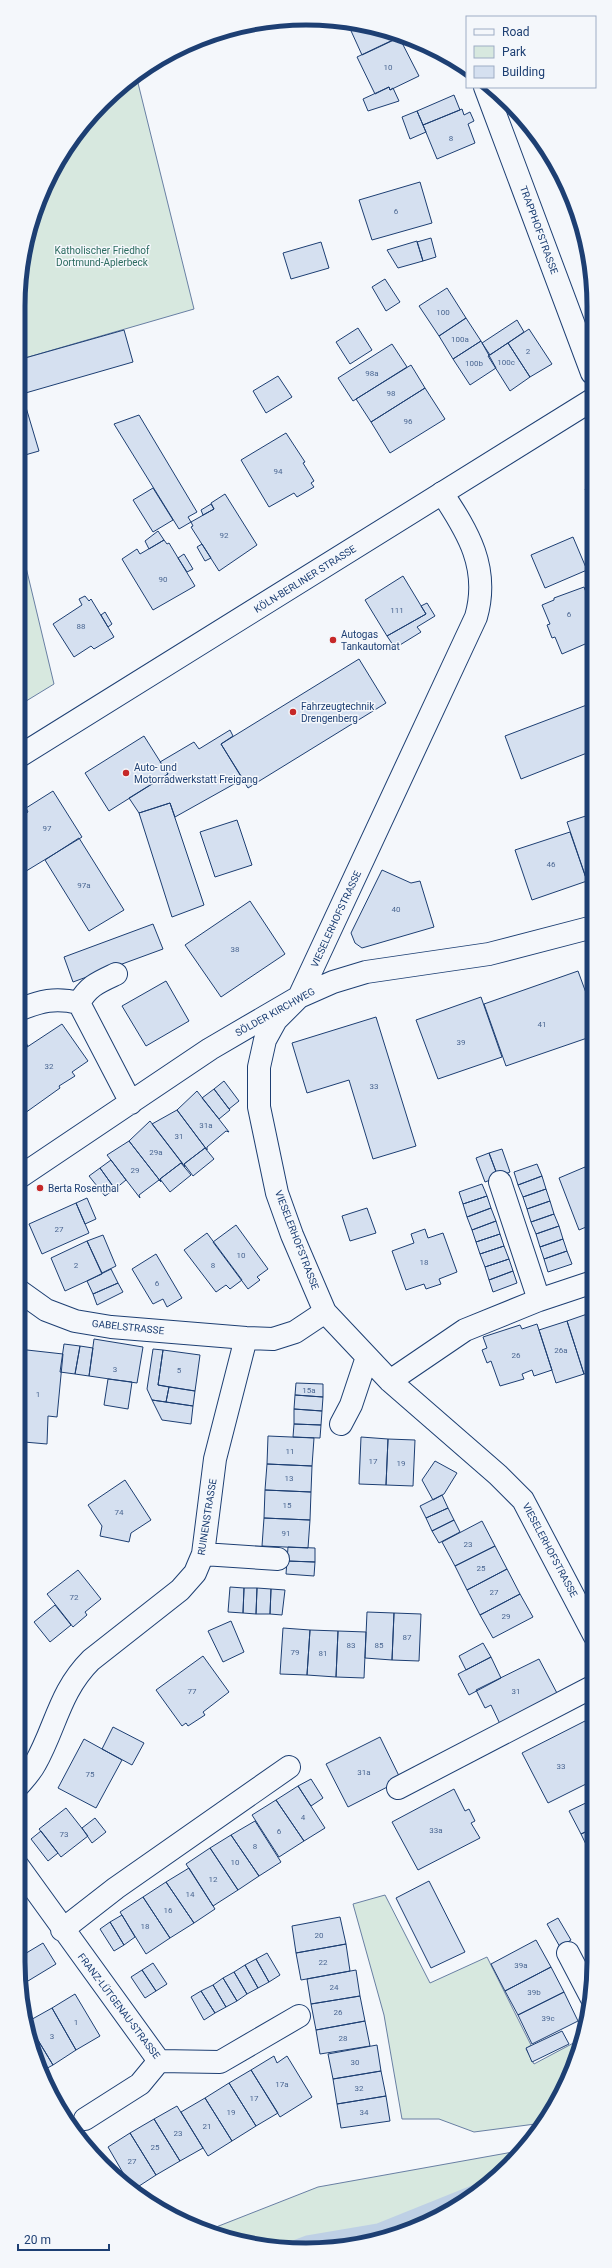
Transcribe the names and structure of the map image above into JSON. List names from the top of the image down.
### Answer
{
  "streets": {
    "street": [
      "TRAPPHOFSTRASSE",
      "KÖLN-BERLINER STRASSE",
      "VIESELERHOFSTRASSE",
      "SÖLDER KIRCHWEG",
      "GABELSTRASSE",
      "RUINENSTRASSE",
      "FRANZ-LÜTGENAU-STRASSE"
    ]
  },
  "crossings": [
    ["KÖLN-BERLINER STRASSE", "VIESELERHOFSTRASSE"],
    ["VIESELERHOFSTRASSE", "SÖLDER KIRCHWEG"],
    ["GABELSTRASSE", "RUINENSTRASSE"]
  ],
  "parks": ["Katholischer Friedhof Dortmund-Aplerbeck"],
  "places": [
    "Autogas Tankautomat",
    "Fahrzeugtechnik Drengenberg",
    "Auto- und Motorradwerkstatt Freigang",
    "Berta Rosenthal"
  ],
  "house_numbers": [
    "10",
    "8",
    "6",
    "100",
    "100a",
    "2",
    "100c",
    "100b",
    "98a",
    "98",
    "96",
    "94",
    "92",
    "90",
    "111",
    "6",
    "88",
    "97",
    "46",
    "97a",
    "40",
    "38",
    "41",
    "39",
    "32",
    "33",
    "31a",
    "31",
    "29a",
    "29",
    "27",
    "10",
    "18",
    "2",
    "8",
    "6",
    "26a",
    "26",
    "3",
    "5",
    "15a",
    "1",
    "11",
    "17",
    "19",
    "13",
    "15",
    "74",
    "91",
    "23",
    "25",
    "27",
    "72",
    "29",
    "87",
    "83",
    "85",
    "79",
    "81",
    "77",
    "31",
    "33",
    "31a",
    "75",
    "4",
    "33a",
    "6",
    "73",
    "8",
    "10",
    "12",
    "14",
    "16",
    "18",
    "20",
    "22",
    "39a",
    "24",
    "39b",
    "26",
    "39c",
    "1",
    "3",
    "28",
    "30",
    "17a",
    "32",
    "17",
    "19",
    "34",
    "21",
    "23",
    "25",
    "27"
  ],
  "legend": ["Road", "Park", "Building"],
  "scale_bar": "20 m"
}
